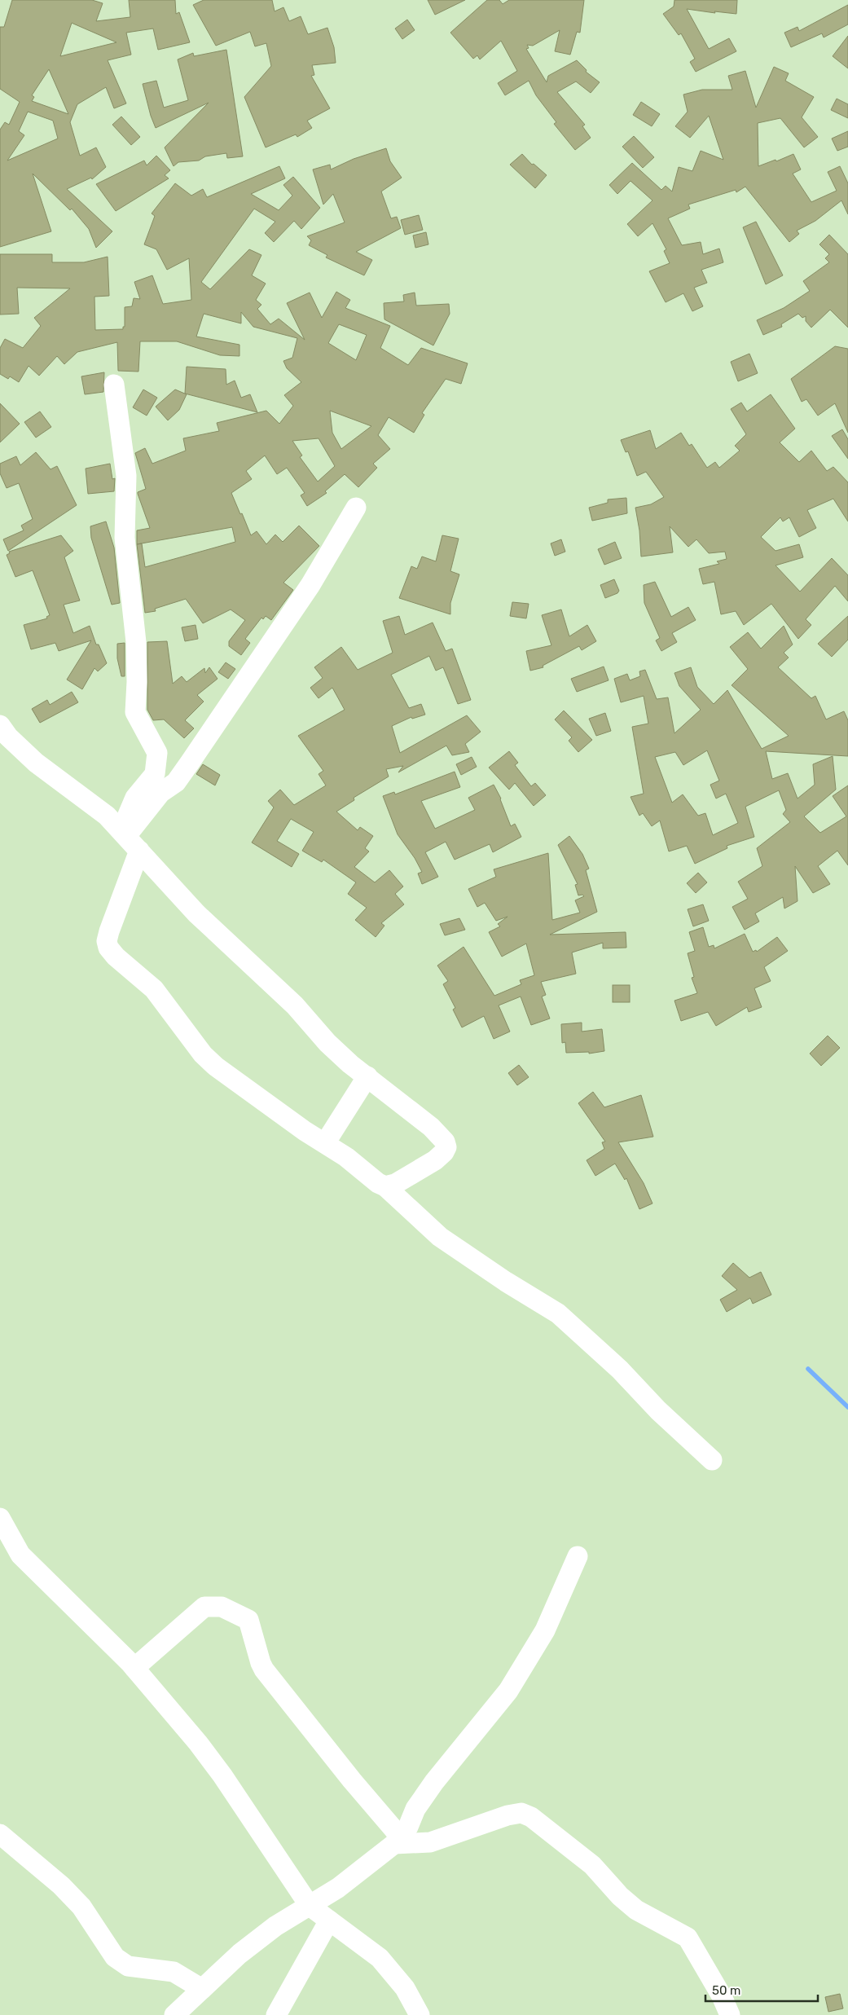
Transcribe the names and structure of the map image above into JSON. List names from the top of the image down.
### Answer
{
  "scale_bar": "50 m"
}
